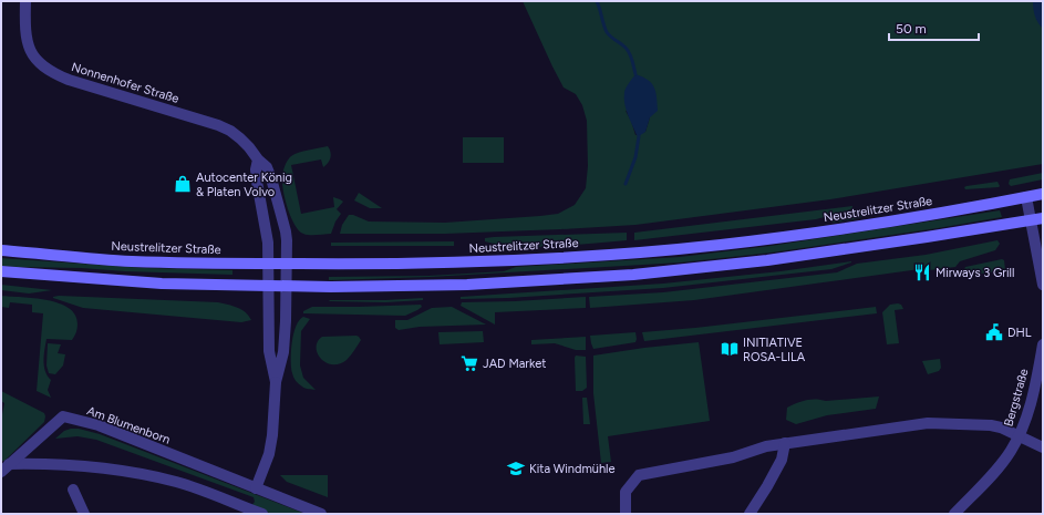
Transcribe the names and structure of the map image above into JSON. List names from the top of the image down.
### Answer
{
  "streets": {
    "main road": ["Neustrelitzer Straße"],
    "street": ["Nonnenhofer Straße", "Bergstraße", "Am Blumenborn"]
  },
  "crossings": [
    ["Nonnenhofer Straße", "Neustrelitzer Straße"]
  ],
  "places": {
    "shop": ["Autocenter König & Platen Volvo"],
    "restaurant": ["Mirways 3 Grill"],
    "public building": ["DHL"],
    "library": ["INITIATIVE ROSA-LILA"],
    "supermarket": ["JAD Market"],
    "school or university": ["Kita Windmühle"]
  },
  "scale_bar": "50 m"
}
